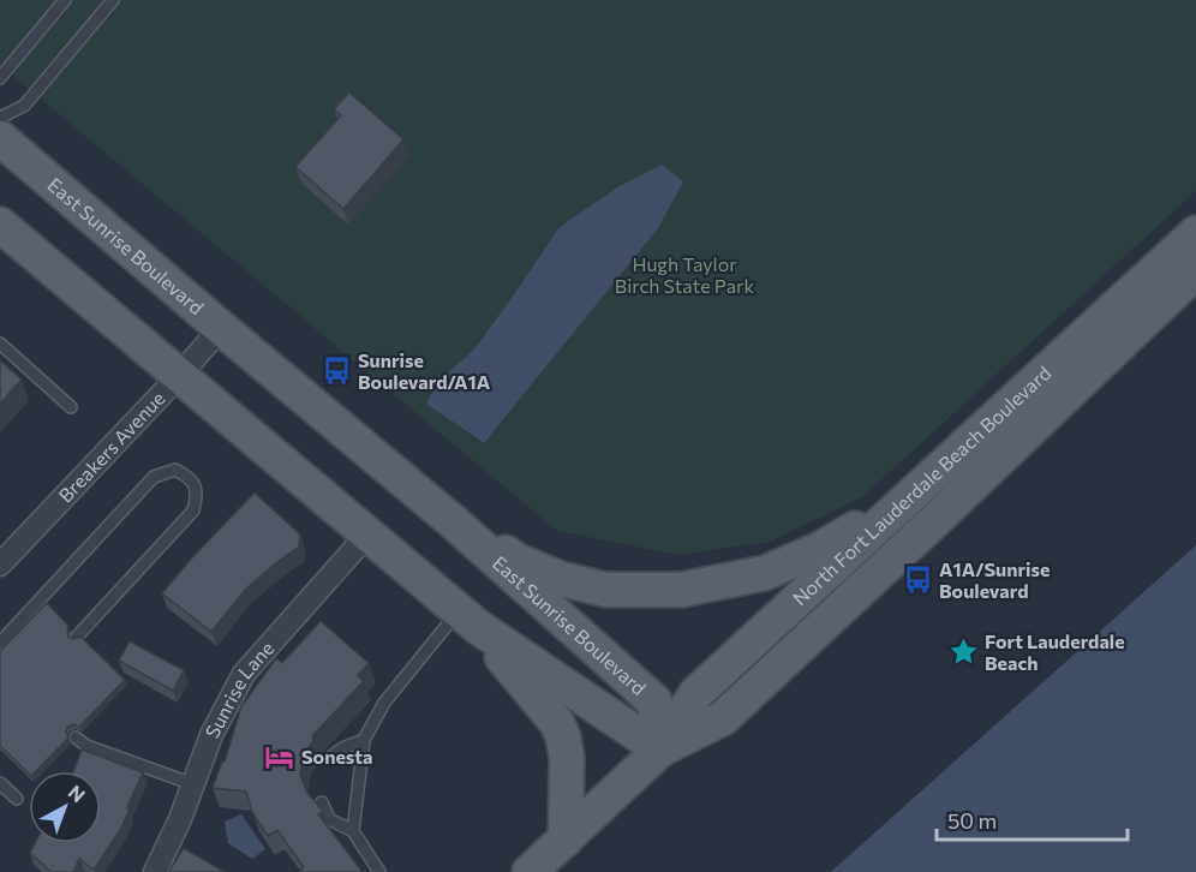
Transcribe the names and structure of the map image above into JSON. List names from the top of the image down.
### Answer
{
  "streets": {
    "main road": ["East Sunrise Boulevard", "North Fort Lauderdale Beach Boulevard"],
    "street": ["Breakers Avenue", "Sunrise Lane"]
  },
  "crossings": [
    ["East Sunrise Boulevard", "Breakers Avenue"],
    ["East Sunrise Boulevard", "North Fort Lauderdale Beach Boulevard"],
    ["East Sunrise Boulevard", "Sunrise Lane"]
  ],
  "parks": ["Hugh Taylor Birch State Park"],
  "places": {
    "bus stop": ["Sunrise Boulevard/A1A", "A1A/Sunrise Boulevard"],
    "place": ["Fort Lauderdale Beach"],
    "hotel": ["Sonesta"]
  },
  "scale_bar": "50 m",
  "north": "top right"
}
